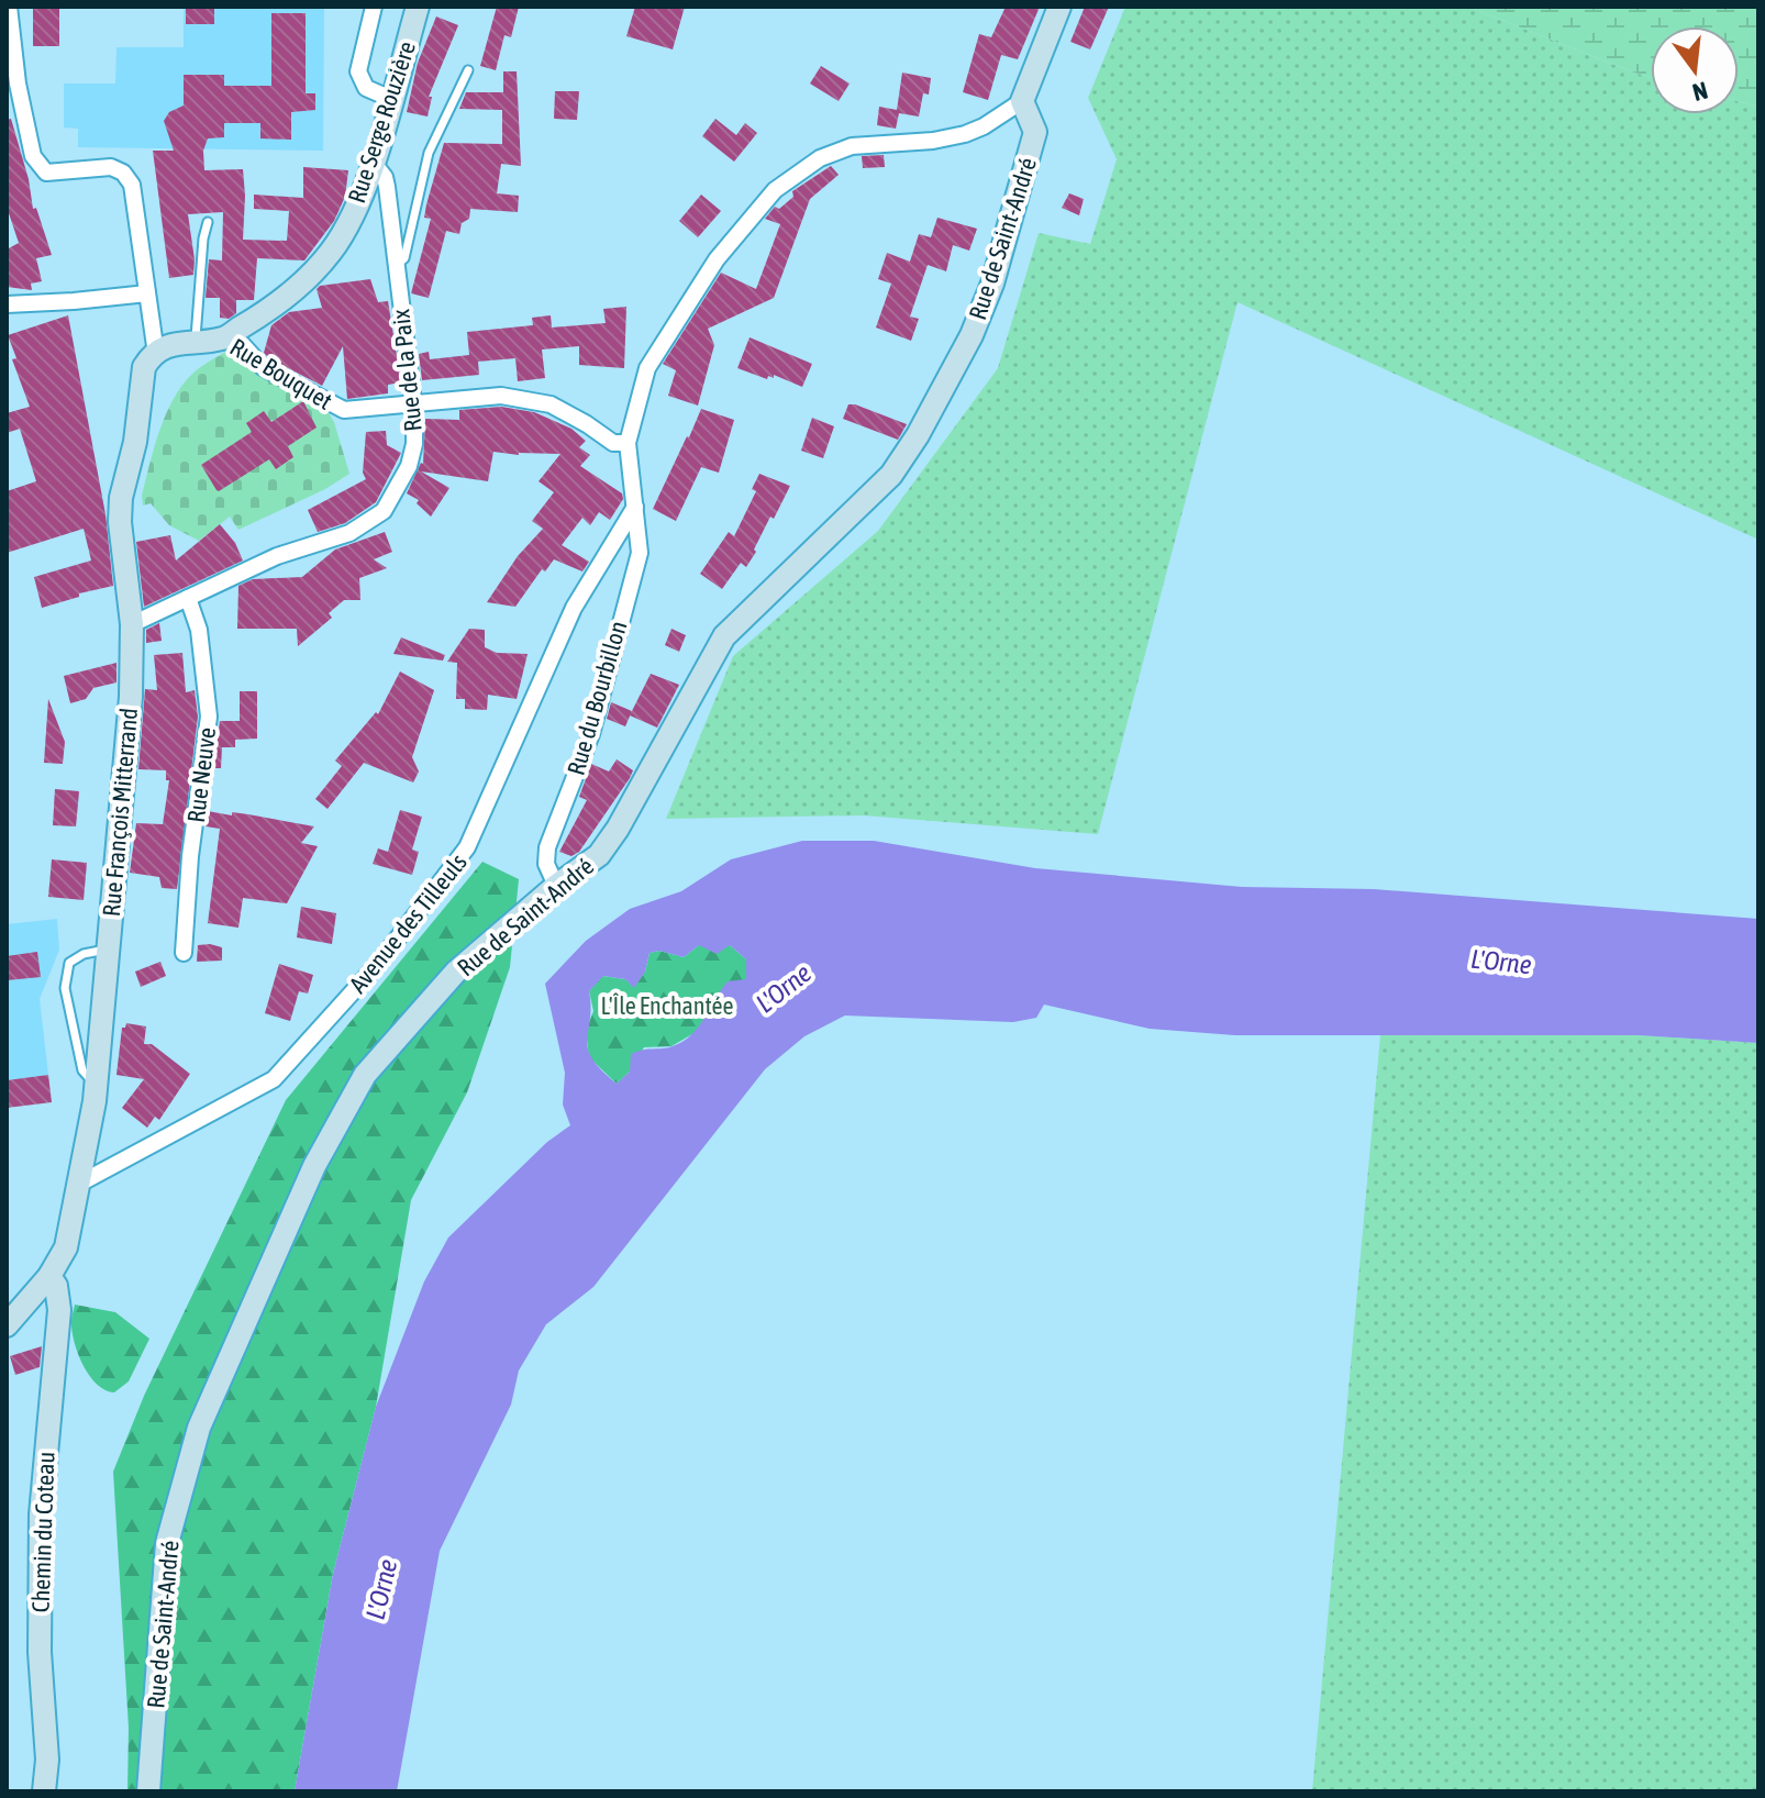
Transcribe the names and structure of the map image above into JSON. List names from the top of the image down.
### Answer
{
  "streets": {
    "street": [
      "Rue Serge Rouzière",
      "Rue de Saint-André",
      "Rue de la Paix",
      "Rue Bouquet",
      "Rue du Bourbillon",
      "Rue Neuve",
      "Rue François Mitterrand",
      "Avenue des Tilleuls",
      "Chemin du Coteau"
    ]
  },
  "crossings": [
    ["Rue Serge Rouzière", "Rue de la Paix"],
    ["Rue Serge Rouzière", "Rue Bouquet"],
    ["Rue de Saint-André", "Rue du Bourbillon"],
    ["Rue de la Paix", "Rue Bouquet"],
    ["Rue de la Paix", "Rue Neuve"],
    ["Rue de la Paix", "Rue François Mitterrand"],
    ["Rue Bouquet", "Rue du Bourbillon"],
    ["Rue du Bourbillon", "Avenue des Tilleuls"],
    ["Rue François Mitterrand", "Avenue des Tilleuls"],
    ["Rue François Mitterrand", "Chemin du Coteau"]
  ],
  "water": ["L'Orne"],
  "parks": ["L'Île Enchantée"],
  "north": "bottom"
}
